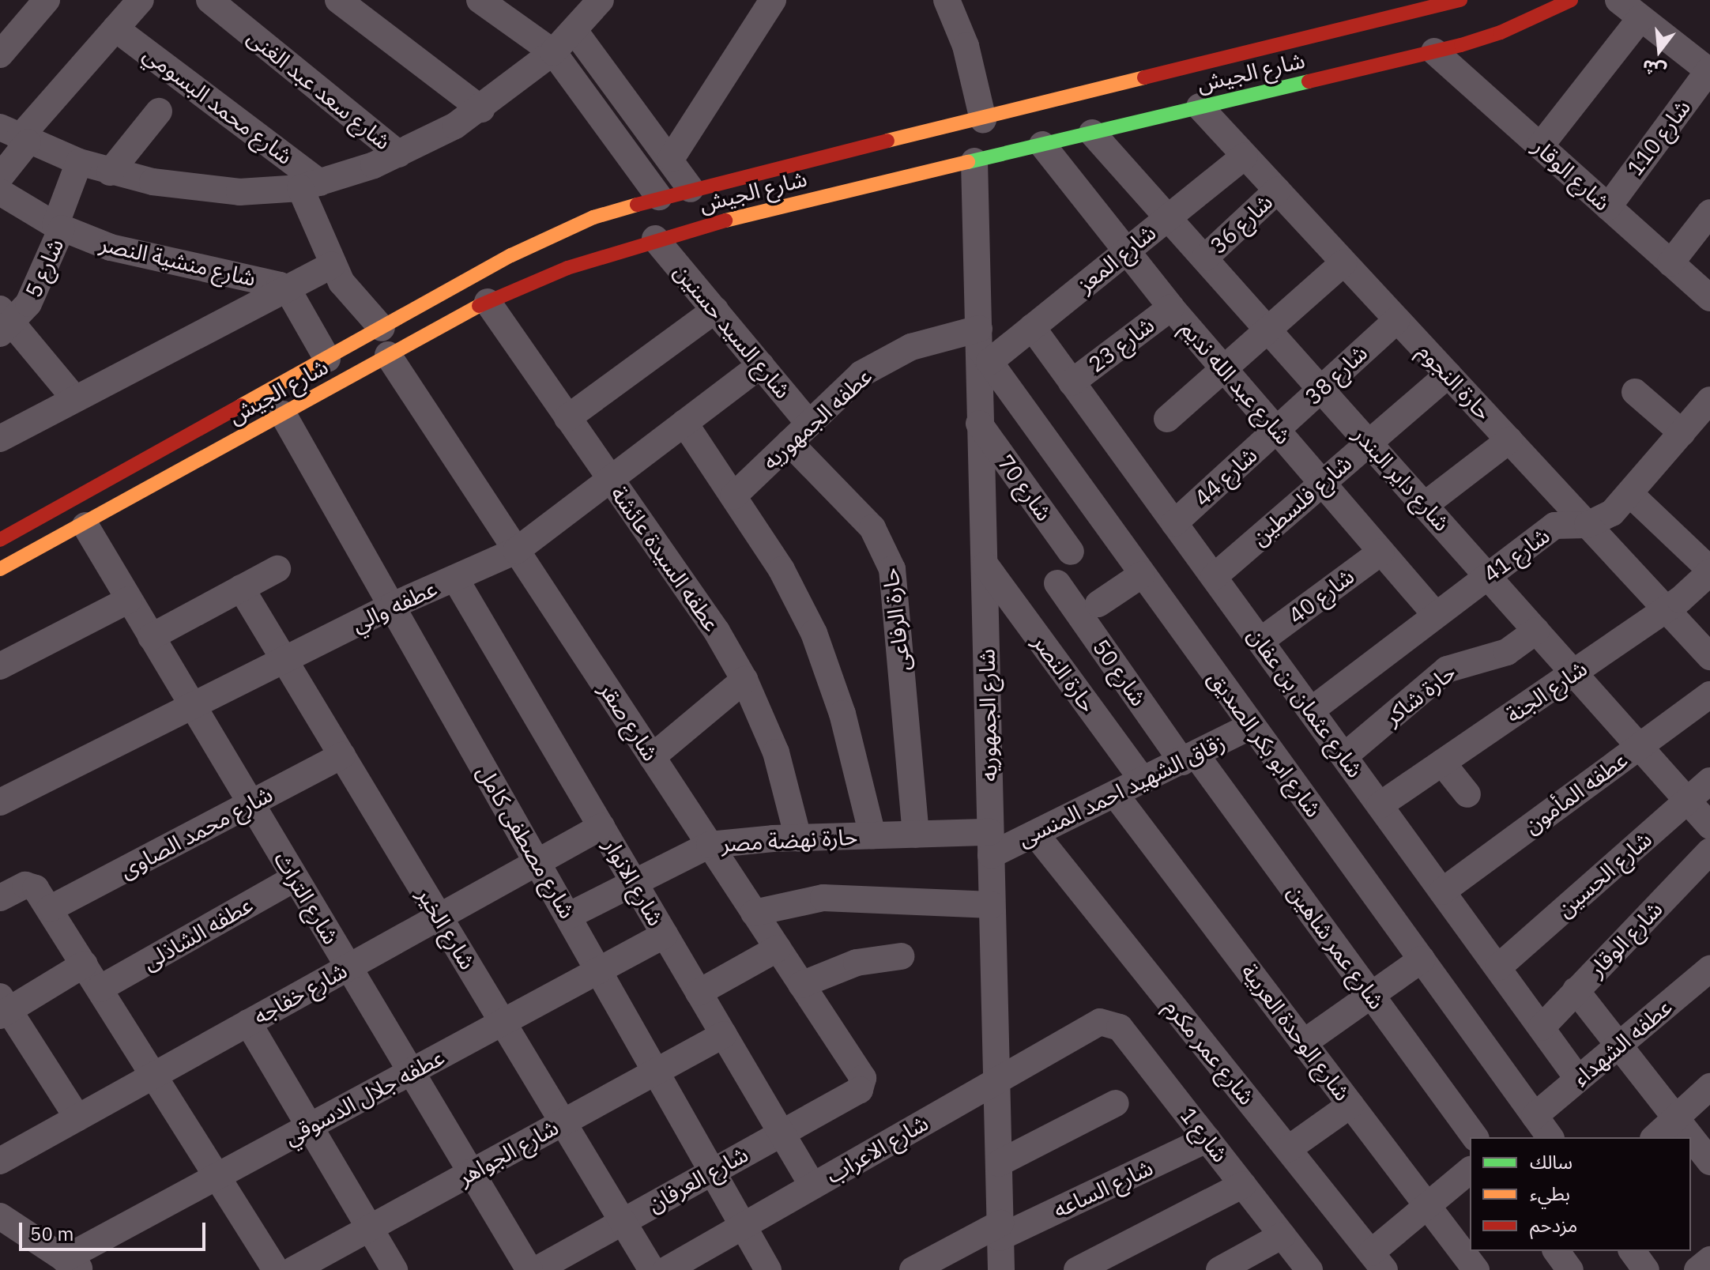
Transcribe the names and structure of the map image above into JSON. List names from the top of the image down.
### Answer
{
  "streets": {
    "main road": ["شارع الجيش"],
    "street": [
      "شارع سعد عبد الغنى",
      "شارع محمد البسومي",
      "شارع 110",
      "شارع الوقار",
      "شارع 36",
      "شارع المعز",
      "شارع منشية النصر",
      "شارع 5",
      "شارع السيد حسنين",
      "شارع 23",
      "شارع 38",
      "حارة النجوم",
      "شارع عبد الله نديم",
      "عطفه الجمهوريه",
      "شارع 44",
      "شارع داير البندر",
      "شارع 70",
      "شارع فلسطين",
      "شارع 41",
      "عطفه السيدة عائشة",
      "شارع 40",
      "عطفه والي",
      "حارة الرفاعى",
      "شارع 50",
      "حارة النصر",
      "شارع الجنة",
      "حارة شاكر",
      "شارع عثمان بن عفان",
      "شارع الجمهوريه",
      "شارع صقر",
      "شارع ابو بكر الصديق",
      "زقاق الشهيد احمد المنسى",
      "عطفه المأمون",
      "شارع محمد الصاوى",
      "حارة نهضة مصر",
      "شارع مصطفى كامل",
      "شارع الحسين",
      "شارع الانوار",
      "شارع التراث",
      "شارع الخير",
      "عطفه الشاذلى",
      "شارع عمر شاهين",
      "شارع خفاجه",
      "شارع الوحدة العربية",
      "عطفه الشهداء",
      "شارع عمر مكرم",
      "عطفه جلال الدسوقي",
      "شارع 1",
      "شارع الاعراب",
      "شارع الجواهر",
      "شارع العرفان",
      "شارع الساعه"
    ]
  },
  "crossings": [
    ["شارع الجيش", "شارع الوقار"],
    ["شارع الجيش", "شارع منشية النصر"],
    ["شارع الجيش", "شارع السيد حسنين"],
    ["شارع الجيش", "حارة النجوم"],
    ["شارع الجيش", "شارع عبد الله نديم"],
    ["شارع الجيش", "شارع داير البندر"],
    ["شارع الجيش", "عطفه السيدة عائشة"],
    ["شارع الجيش", "شارع الجمهوريه"],
    ["شارع الجيش", "شارع صقر"],
    ["شارع الجيش", "شارع مصطفى كامل"],
    ["شارع الجيش", "شارع التراث"],
    ["شارع 110", "شارع الوقار"],
    ["شارع الوقار", "شارع عثمان بن عفان"],
    ["شارع 36", "حارة النجوم"],
    ["شارع 36", "شارع داير البندر"],
    ["شارع المعز", "حارة النجوم"],
    ["شارع المعز", "شارع عبد الله نديم"],
    ["شارع المعز", "عطفه الجمهوريه"],
    ["شارع المعز", "شارع داير البندر"],
    ["شارع المعز", "شارع عثمان بن عفان"],
    ["شارع المعز", "شارع الجمهوريه"],
    ["شارع المعز", "شارع ابو بكر الصديق"],
    ["شارع منشية النصر", "شارع 5"],
    ["شارع السيد حسنين", "عطفه الجمهوريه"],
    ["شارع السيد حسنين", "عطفه والي"],
    ["شارع 23", "شارع عبد الله نديم"],
    ["شارع 23", "شارع عثمان بن عفان"],
    ["شارع 38", "حارة النجوم"],
    ["شارع 38", "شارع عبد الله نديم"],
    ["شارع 38", "شارع 44"],
    ["شارع 38", "شارع داير البندر"],
    ["حارة النجوم", "شارع فلسطين"],
    ["حارة النجوم", "شارع 41"],
    ["حارة النجوم", "شارع الجنة"],
    ["شارع عبد الله نديم", "شارع 44"],
    ["شارع عبد الله نديم", "شارع فلسطين"],
    ["شارع عبد الله نديم", "شارع 41"],
    ["شارع عبد الله نديم", "شارع 40"],
    ["عطفه الجمهوريه", "حارة الرفاعى"],
    ["عطفه الجمهوريه", "شارع الجمهوريه"],
    ["عطفه الجمهوريه", "شارع ابو بكر الصديق"],
    ["شارع 44", "شارع عثمان بن عفان"],
    ["شارع داير البندر", "شارع فلسطين"],
    ["شارع داير البندر", "شارع 41"],
    ["شارع داير البندر", "شارع الجنة"],
    ["شارع داير البندر", "حارة شاكر"],
    ["شارع داير البندر", "عطفه المأمون"],
    ["شارع داير البندر", "شارع الحسين"],
    ["شارع 70", "شارع الجمهوريه"],
    ["شارع فلسطين", "شارع عثمان بن عفان"],
    ["شارع 41", "شارع عثمان بن عفان"],
    ["عطفه السيدة عائشة", "عطفه والي"],
    ["عطفه السيدة عائشة", "حارة نهضة مصر"],
    ["شارع 40", "شارع عثمان بن عفان"],
    ["عطفه والي", "شارع صقر"],
    ["عطفه والي", "شارع مصطفى كامل"],
    ["عطفه والي", "شارع الانوار"],
    ["عطفه والي", "شارع التراث"],
    ["عطفه والي", "شارع الخير"],
    ["حارة الرفاعى", "حارة نهضة مصر"],
    ["شارع 50", "زقاق الشهيد احمد المنسى"],
    ["شارع 50", "شارع عمر شاهين"],
    ["حارة النصر", "شارع الجمهوريه"],
    ["حارة النصر", "زقاق الشهيد احمد المنسى"],
    ["شارع الجنة", "شارع عثمان بن عفان"],
    ["حارة شاكر", "شارع عثمان بن عفان"],
    ["شارع عثمان بن عفان", "عطفه المأمون"],
    ["شارع عثمان بن عفان", "شارع الحسين"],
    ["شارع عثمان بن عفان", "عطفه الشهداء"],
    ["شارع الجمهوريه", "شارع ابو بكر الصديق"],
    ["شارع الجمهوريه", "زقاق الشهيد احمد المنسى"],
    ["شارع الجمهوريه", "حارة نهضة مصر"],
    ["شارع الجمهوريه", "شارع الاعراب"],
    ["شارع الجمهوريه", "شارع الساعه"],
    ["شارع صقر", "حارة نهضة مصر"],
    ["شارع صقر", "شارع العرفان"],
    ["شارع ابو بكر الصديق", "زقاق الشهيد احمد المنسى"],
    ["شارع ابو بكر الصديق", "عطفه الشهداء"],
    ["زقاق الشهيد احمد المنسى", "حارة نهضة مصر"],
    ["زقاق الشهيد احمد المنسى", "شارع عمر شاهين"],
    ["زقاق الشهيد احمد المنسى", "شارع الوحدة العربية"],
    ["زقاق الشهيد احمد المنسى", "شارع عمر مكرم"],
    ["شارع محمد الصاوى", "شارع التراث"],
    ["شارع محمد الصاوى", "شارع الخير"],
    ["حارة نهضة مصر", "شارع مصطفى كامل"],
    ["حارة نهضة مصر", "شارع الانوار"],
    ["شارع مصطفى كامل", "شارع خفاجه"],
    ["شارع مصطفى كامل", "عطفه جلال الدسوقي"],
    ["شارع مصطفى كامل", "شارع الاعراب"],
    ["شارع مصطفى كامل", "شارع الجواهر"],
    ["شارع مصطفى كامل", "شارع العرفان"],
    ["شارع الانوار", "شارع خفاجه"],
    ["شارع الانوار", "عطفه جلال الدسوقي"],
    ["شارع الانوار", "شارع الاعراب"],
    ["شارع الانوار", "شارع الجواهر"],
    ["شارع الانوار", "شارع العرفان"],
    ["شارع التراث", "عطفه الشاذلى"],
    ["شارع التراث", "شارع خفاجه"],
    ["شارع التراث", "عطفه جلال الدسوقي"],
    ["شارع التراث", "شارع الجواهر"],
    ["شارع الخير", "شارع خفاجه"],
    ["شارع الخير", "عطفه جلال الدسوقي"],
    ["شارع الخير", "شارع الجواهر"],
    ["شارع الخير", "شارع العرفان"],
    ["شارع 1", "شارع الاعراب"],
    ["شارع 1", "شارع الساعه"]
  ],
  "legend": ["سالك", "بطيء", "مزدحم"],
  "scale_bar": "50 m",
  "north": "bottom"
}
